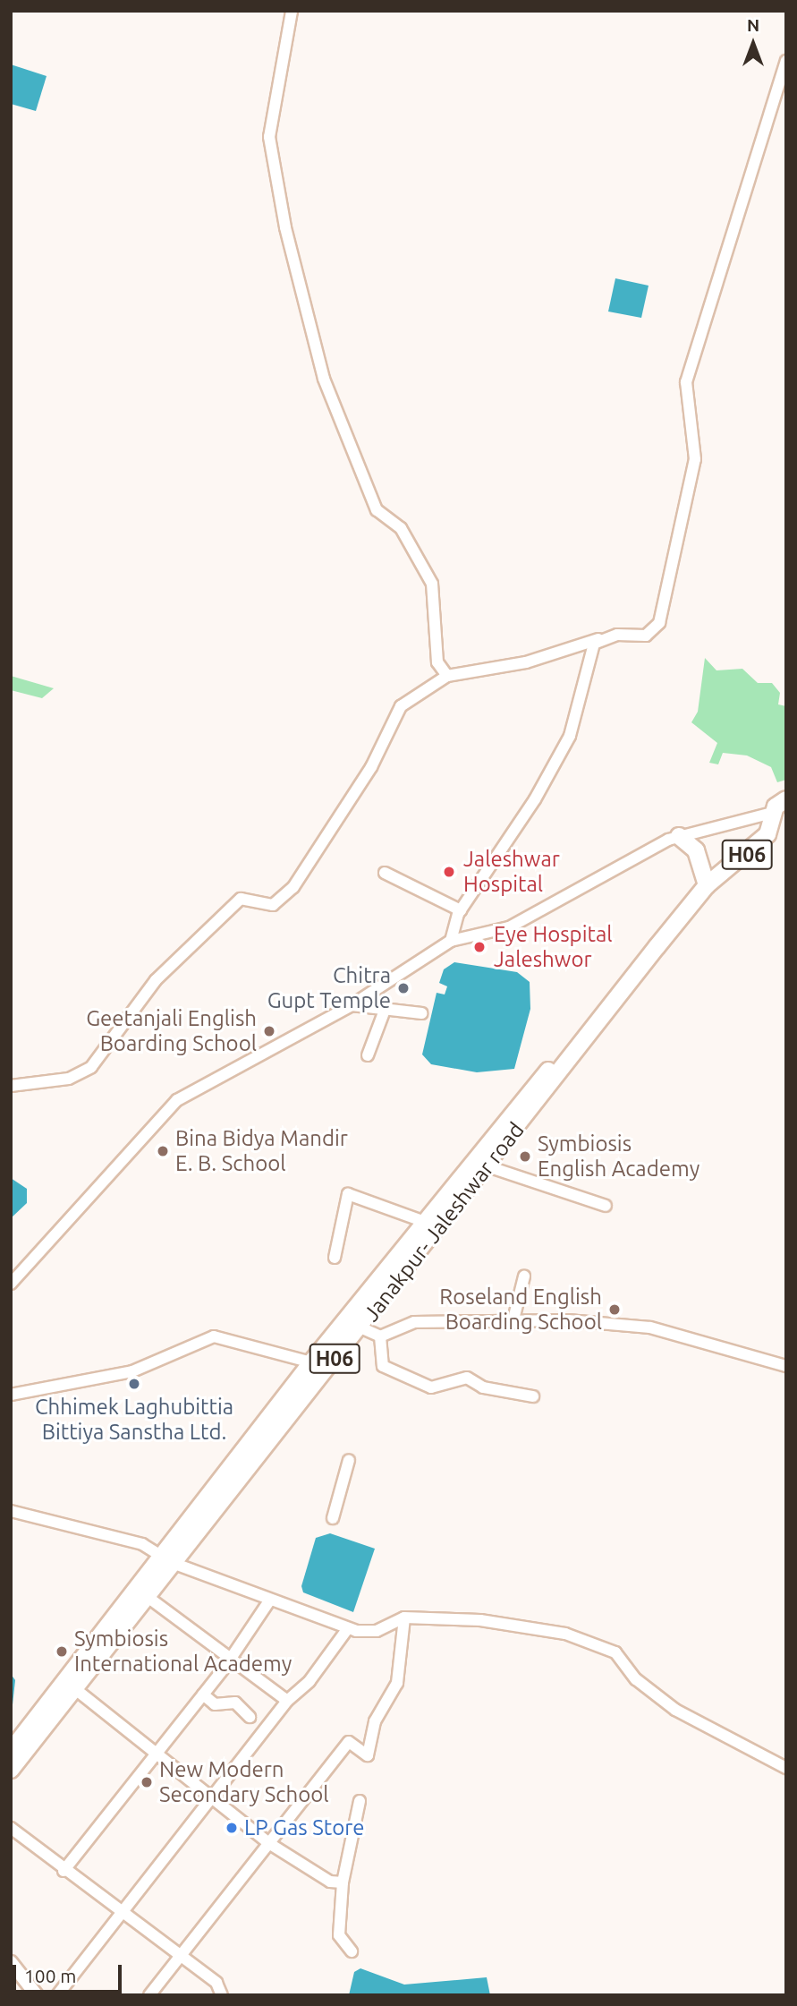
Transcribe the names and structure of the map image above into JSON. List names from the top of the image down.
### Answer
{
  "streets": {
    "highway": ["H06", "Janakpur- Jaleshwar road"]
  },
  "crossings": [
    ["H06", "Janakpur- Jaleshwar road"]
  ],
  "places": [
    "Jaleshwar Hospital",
    "Eye Hospital Jaleshwor",
    "Chitra Gupt Temple",
    "Geetanjali English Boarding School",
    "Bina Bidya Mandir E. B. School",
    "Symbiosis English Academy",
    "Roseland English Boarding School",
    "Chhimek Laghubittia Bittiya Sanstha Ltd.",
    "Symbiosis International Academy",
    "New Modern Secondary School",
    "LP Gas Store"
  ],
  "scale_bar": "100 m",
  "north": "top"
}
